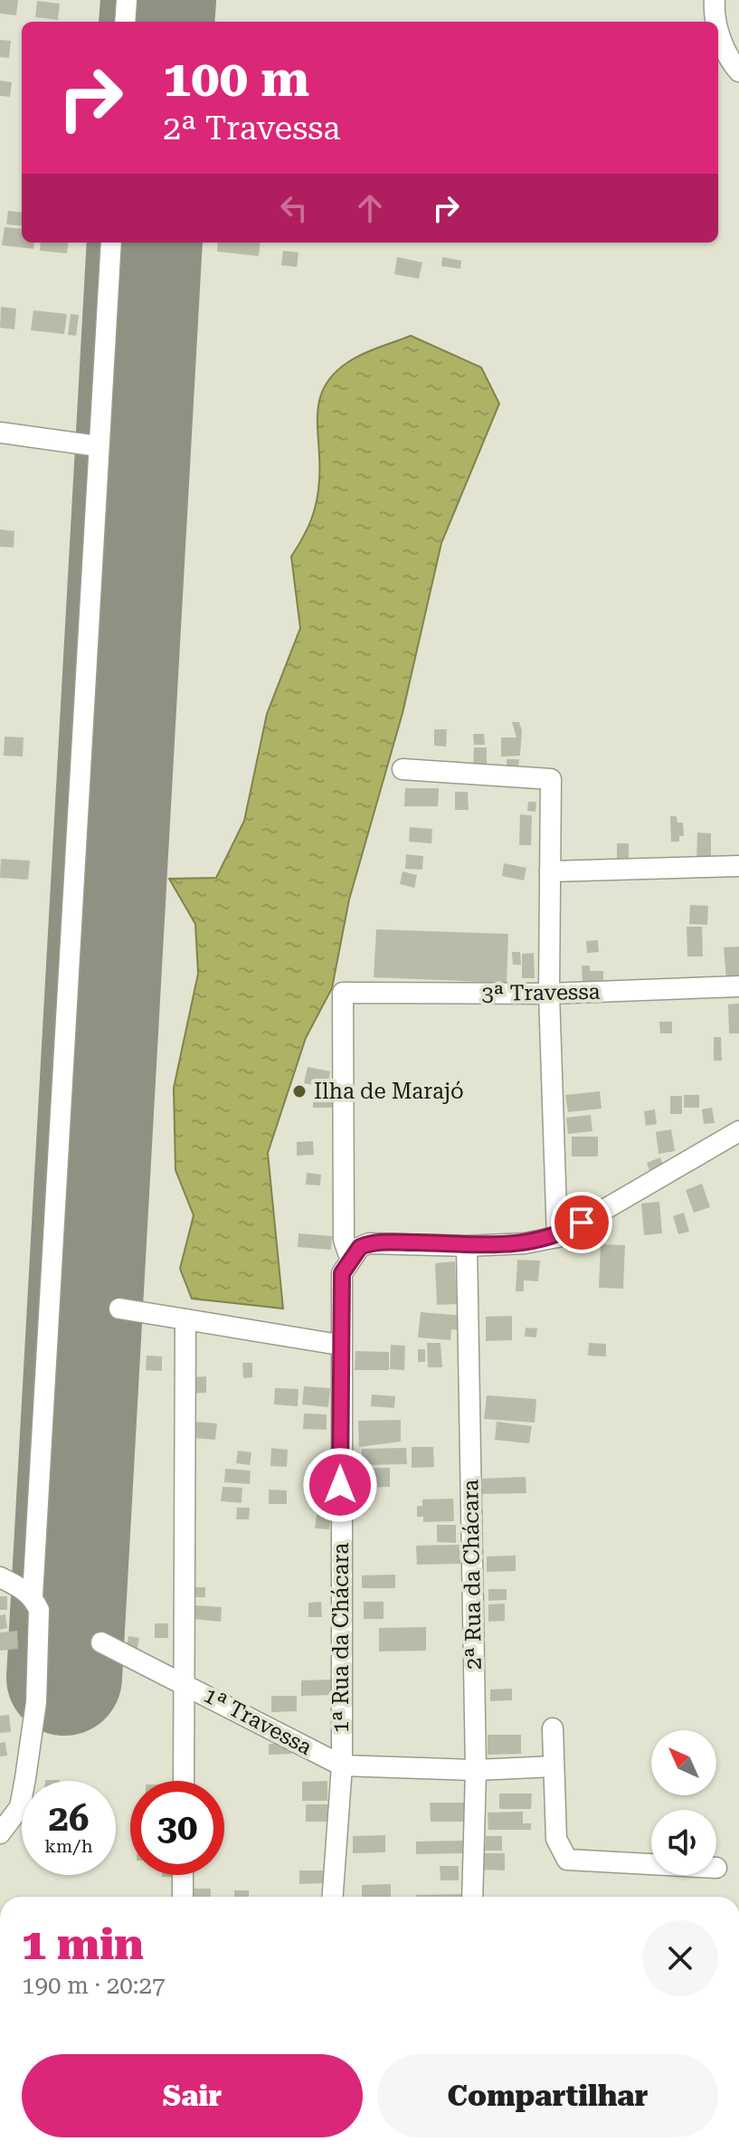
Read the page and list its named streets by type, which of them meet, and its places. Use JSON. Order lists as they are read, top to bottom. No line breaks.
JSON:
{"streets":{"street":["3ª Travessa","2ª Rua da Chácara","1ª Rua da Chácara","1ª Travessa"]},"crossings":[["3ª Travessa","1ª Rua da Chácara"],["2ª Rua da Chácara","1ª Travessa"],["1ª Rua da Chácara","1ª Travessa"]],"places":["Ilha de Marajó"],"north":"top left","page":{"turn":["100 m","2ª Travessa"],"speed":"26 km/h","limit":"30","heading":["1 min","190 m · 20:27"],"buttons":["Sair","Compartilhar"]}}
